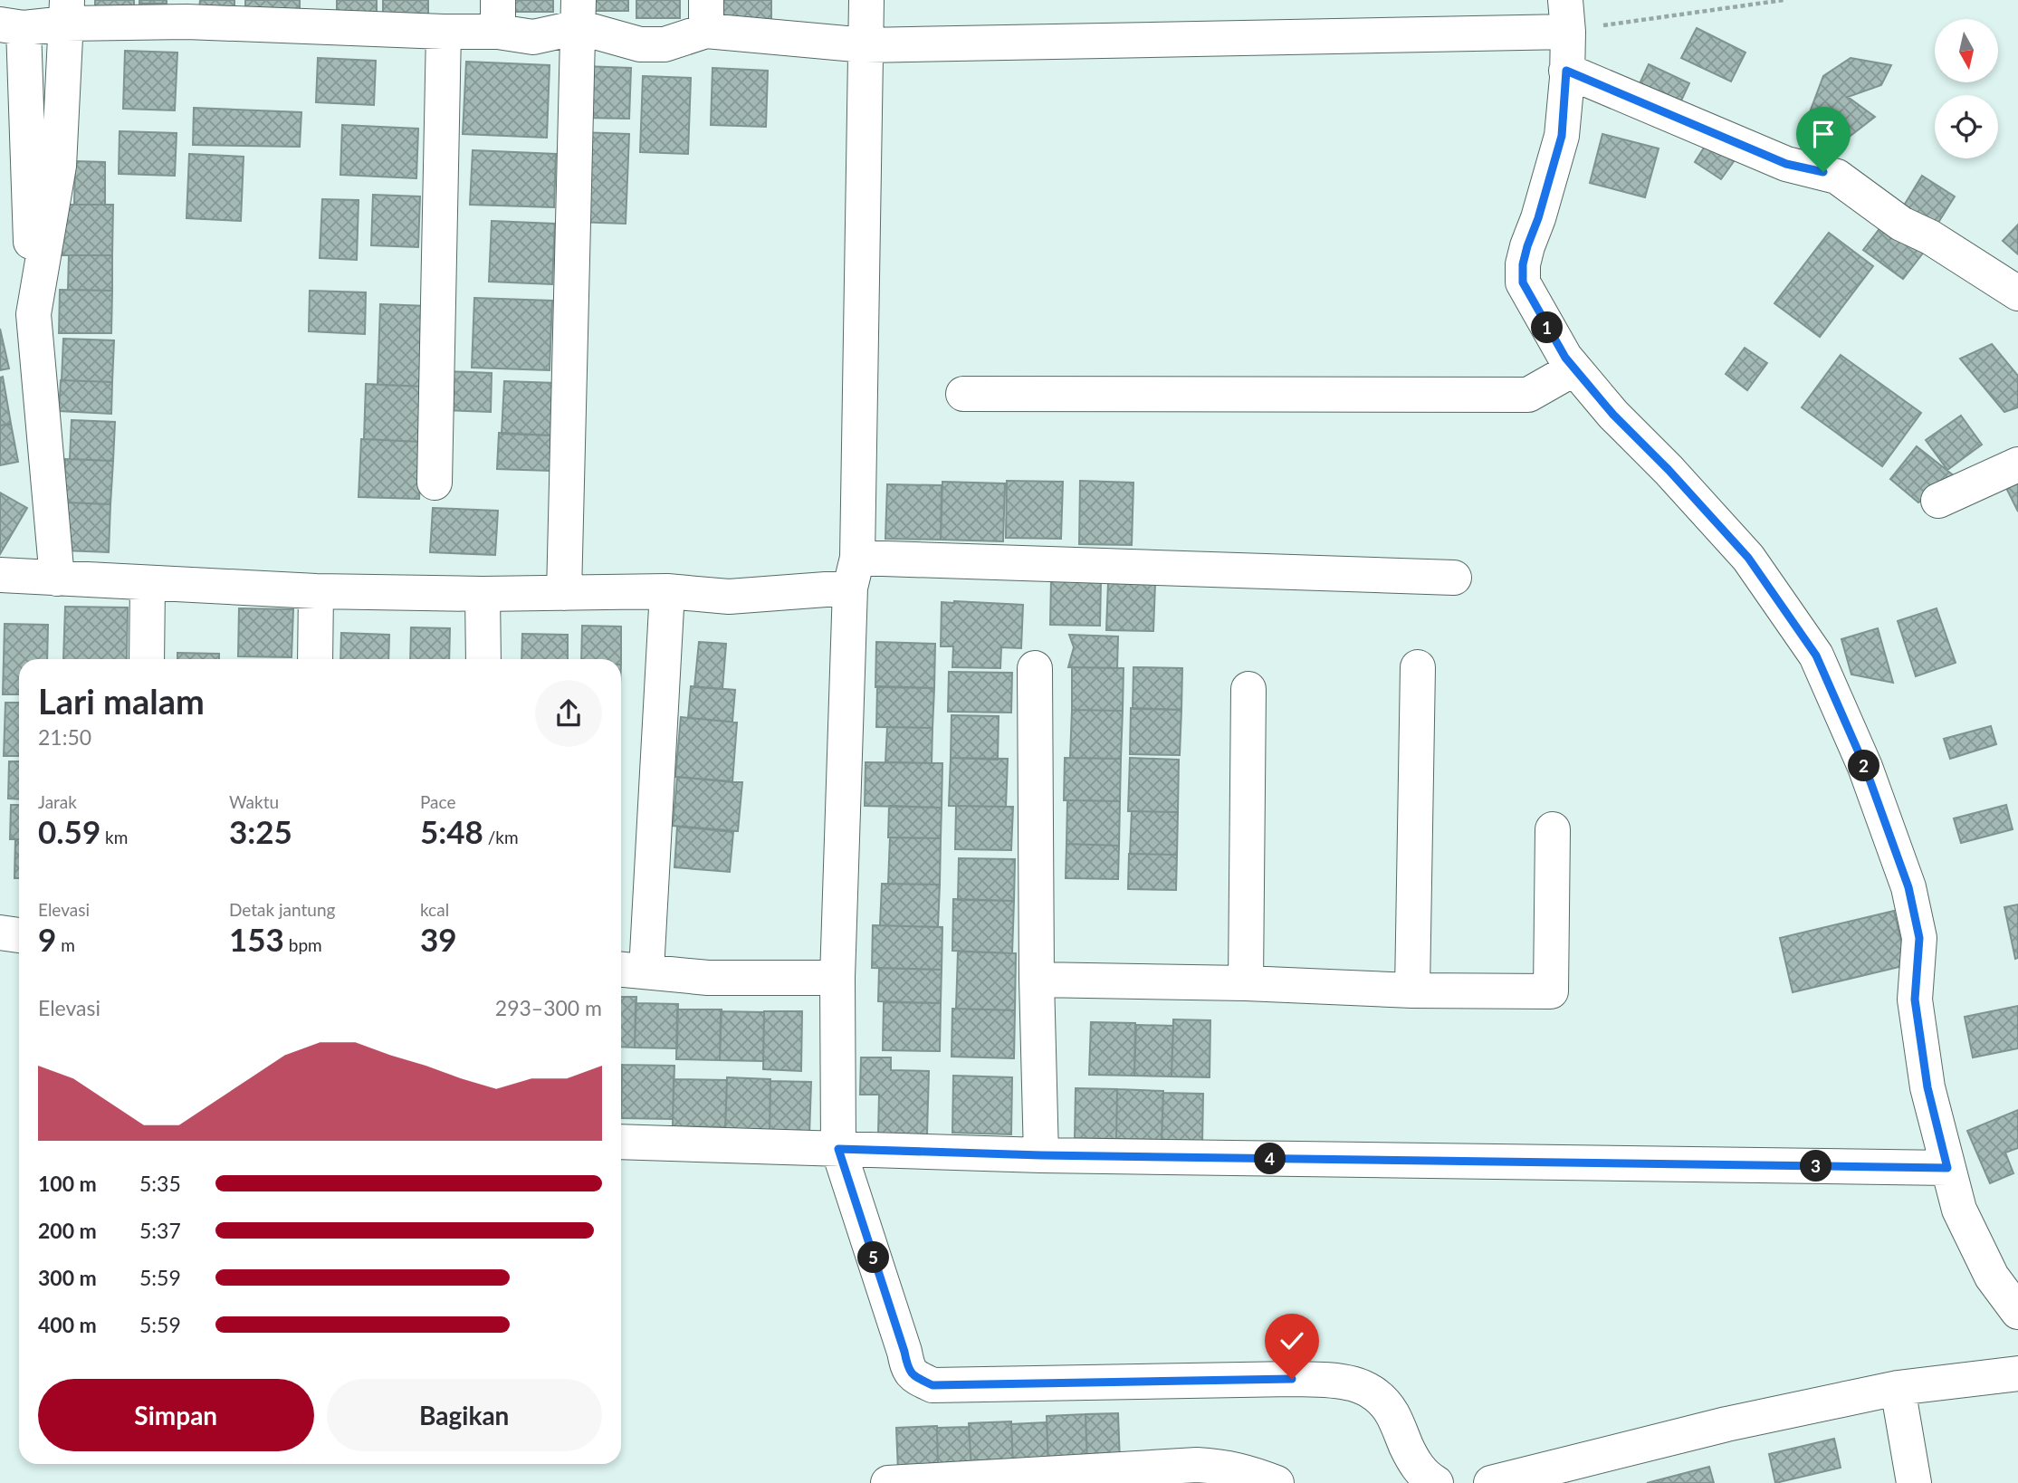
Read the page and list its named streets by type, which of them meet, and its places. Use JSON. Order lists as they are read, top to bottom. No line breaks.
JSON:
{"north":"bottom","page":{"pins":["1","2","4","3","5"],"heading":["Lari malam","21:50"],"stats":[["Jarak","0.59 km"],["Waktu","3:25"],["Pace","5:48 /km"],["Elevasi","9 m"],["Detak jantung","153 bpm"],["kcal","39"]],"chart":["Elevasi","293–300 m"],"list":[{"name":"100 m","note":"5:35"},{"name":"200 m","note":"5:37"},{"name":"300 m","note":"5:59"},{"name":"400 m","note":"5:59"}],"buttons":["Simpan","Bagikan"]}}
